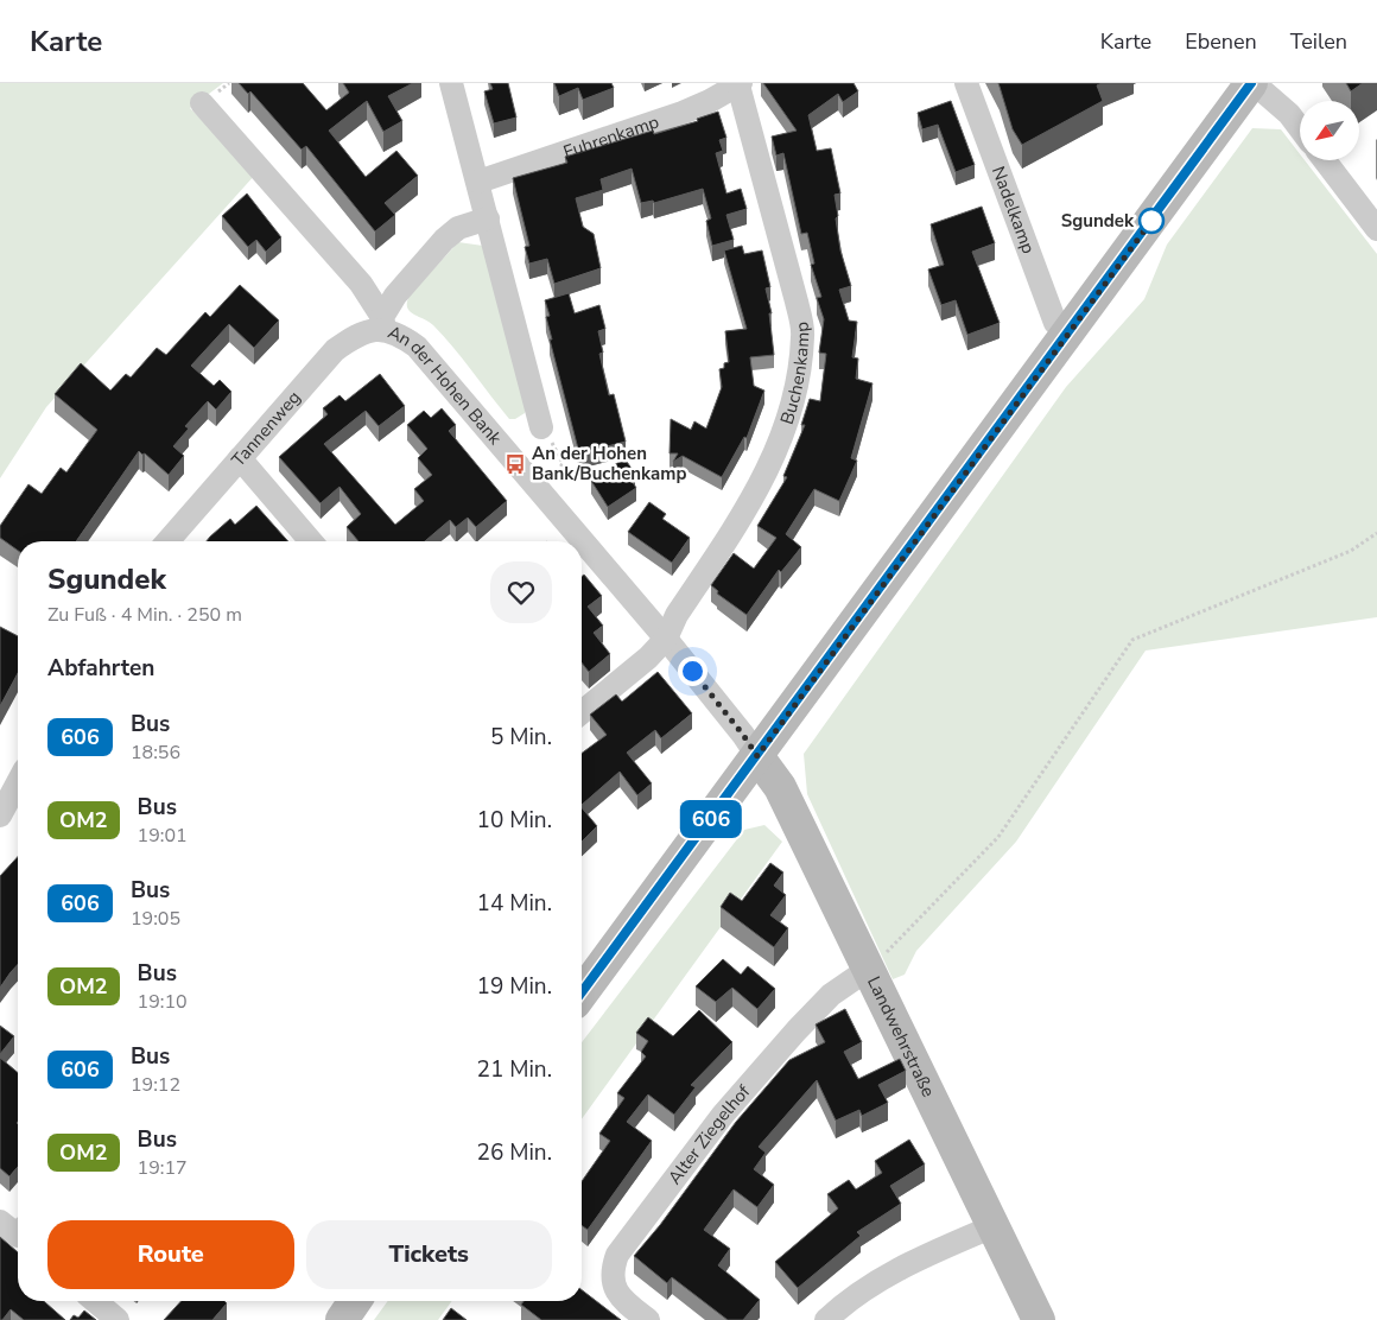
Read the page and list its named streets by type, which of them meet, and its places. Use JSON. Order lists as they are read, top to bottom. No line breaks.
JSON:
{"streets":{"main road":["Landwehrstraße"],"street":["Fuhrenkamp","Nadelkamp","Buchenkamp","An der Hohen Bank","Tannenweg","Alter Ziegelhof"]},"crossings":[["Fuhrenkamp","Buchenkamp"],["Buchenkamp","An der Hohen Bank"],["An der Hohen Bank","Tannenweg"],["An der Hohen Bank","Landwehrstraße"],["Landwehrstraße","Alter Ziegelhof"]],"places":{"other":["Sgundek"],"bus stop":["An der Hohen Bank/Buchenkamp"]},"lines":["bus line 606"],"north":"bottom left","page":{"header":"Karte","nav":["Karte","Ebenen","Teilen"],"on_map":"606","heading":[["Sgundek","Zu Fuß · 4 Min. · 250 m"],"Abfahrten"],"list":[{"mark":"606","name":"Bus","note":"18:56","value":"5 Min."},{"mark":"OM2","name":"Bus","note":"19:01","value":"10 Min."},{"mark":"606","name":"Bus","note":"19:05","value":"14 Min."},{"mark":"OM2","name":"Bus","note":"19:10","value":"19 Min."},{"mark":"606","name":"Bus","note":"19:12","value":"21 Min."},{"mark":"OM2","name":"Bus","note":"19:17","value":"26 Min."}],"buttons":["Route","Tickets"]}}
